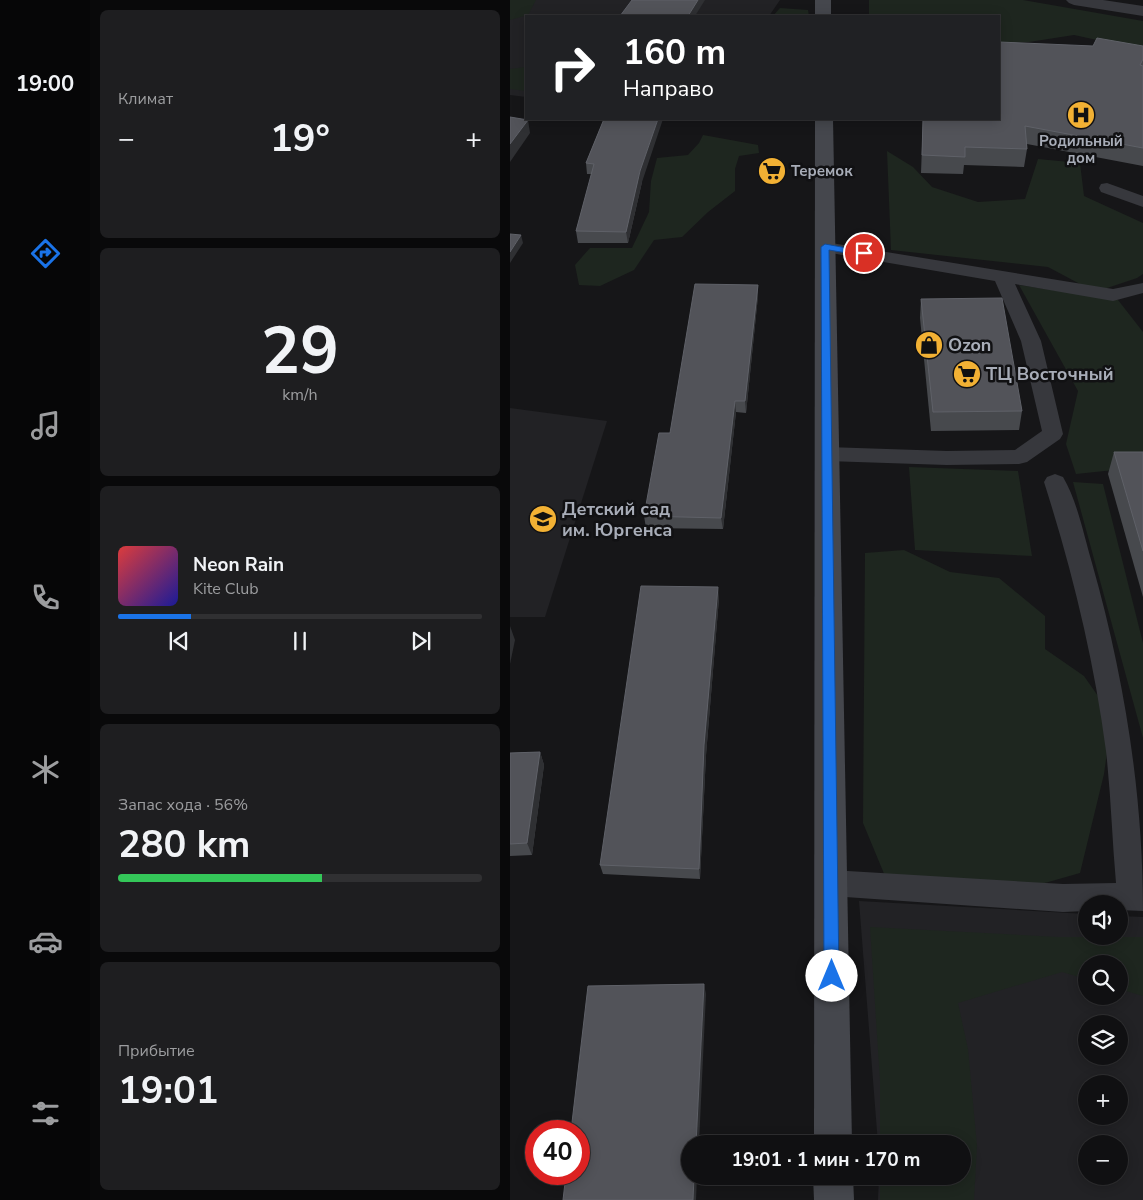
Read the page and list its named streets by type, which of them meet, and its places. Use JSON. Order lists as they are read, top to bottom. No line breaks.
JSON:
{"places":{"hospital":["Родильный дом"],"supermarket":["Теремок","ТЦ Восточный"],"shop":["Ozon"],"school or university":["Детский сад им. Юргенса"]},"page":{"tabs":"19:00","tile":["Климат",["29","km/h"],["Запас хода · 56%","280 km"],["Прибытие","19:01"]],"turn":["160 m","Направо"],"heat":["−","19°","+"],"song":["Neon Rain","Kite Club"],"map_buttons":["+","−"],"limit":"40","trip":"19:01 · 1 мин · 170 m"}}
